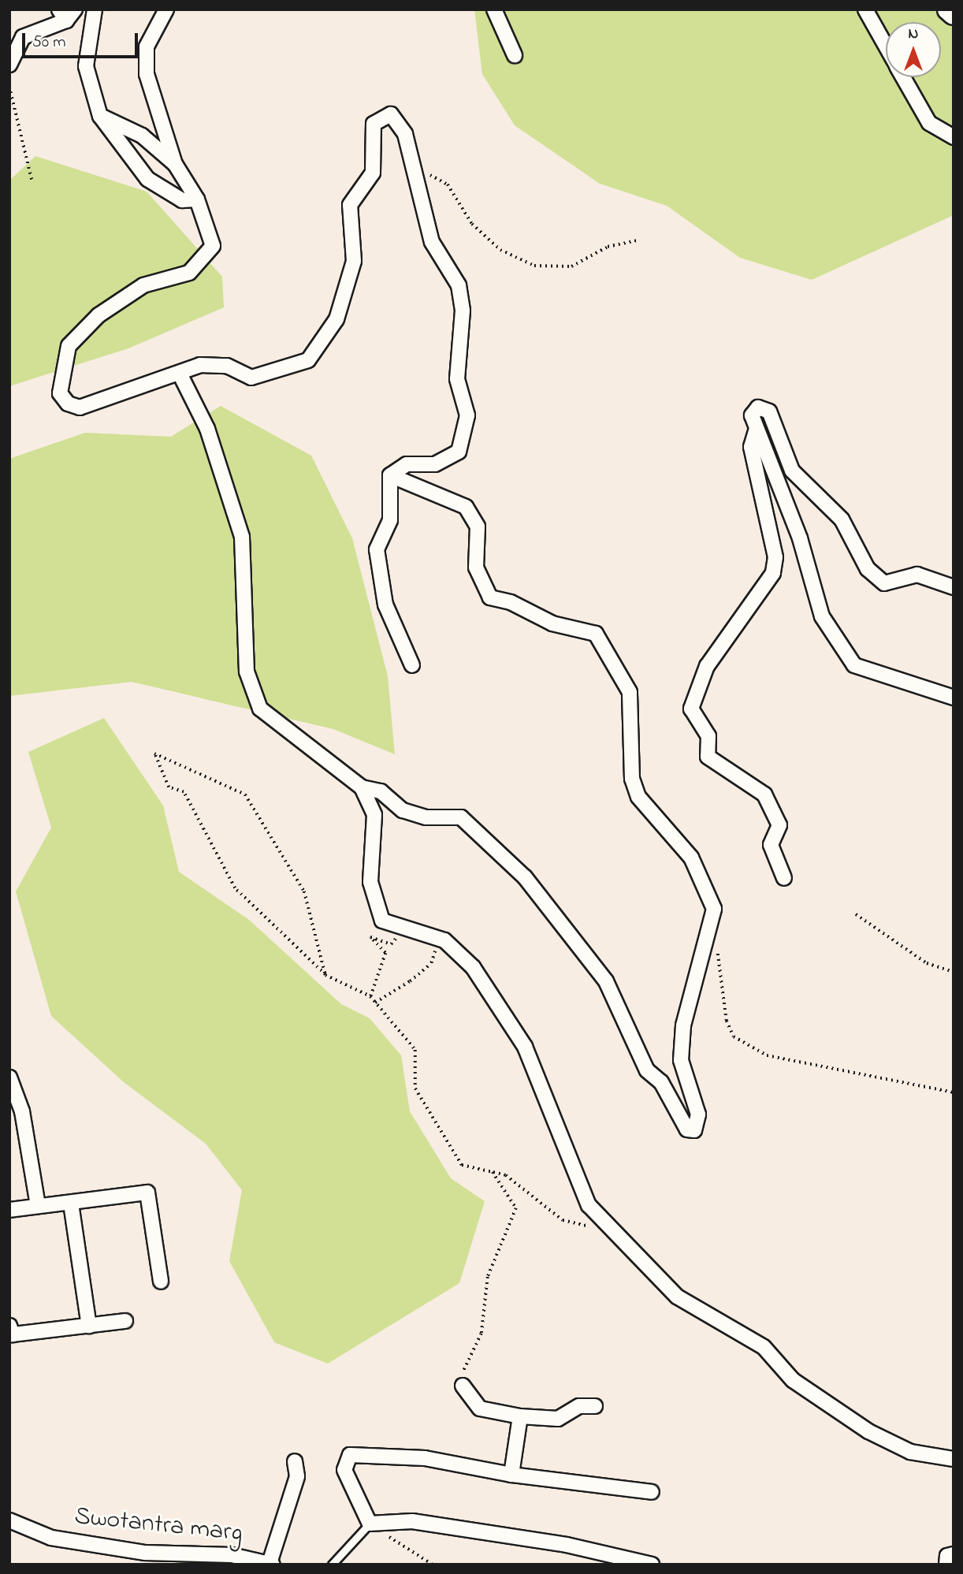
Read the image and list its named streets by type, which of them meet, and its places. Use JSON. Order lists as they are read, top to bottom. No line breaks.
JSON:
{"streets":{"street":["Swotantra marg"]},"scale_bar":"50 m","north":"top"}
